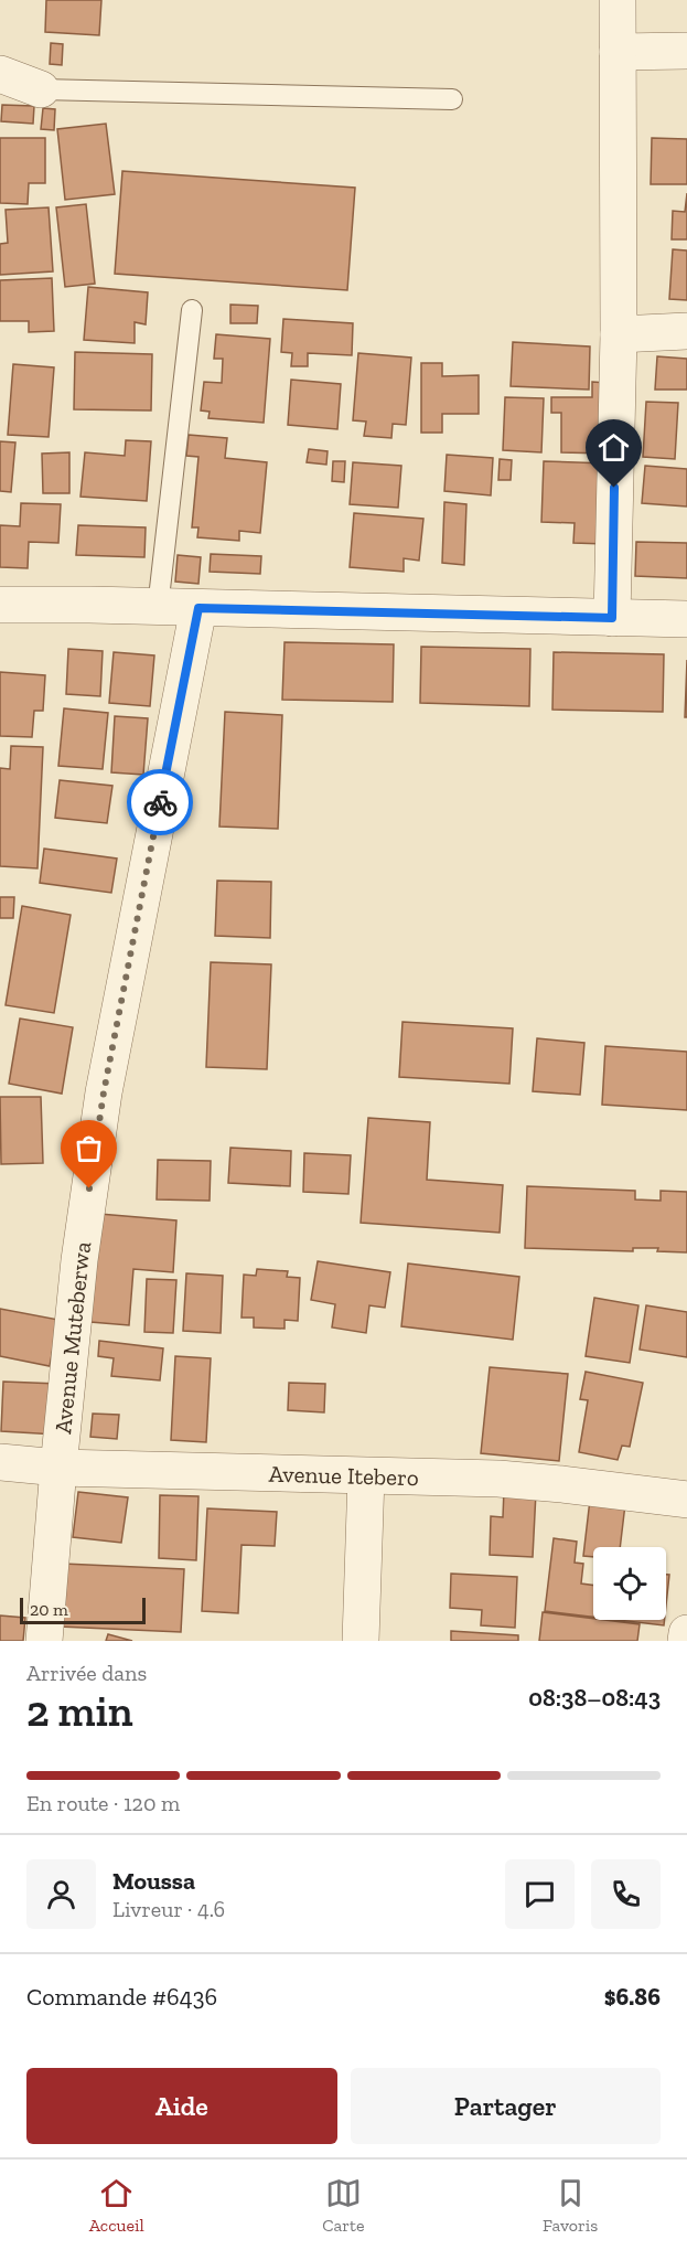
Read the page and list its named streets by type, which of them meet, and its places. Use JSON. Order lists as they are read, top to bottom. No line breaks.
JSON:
{"streets":{"street":["Avenue Muteberwa","Avenue Itebero"]},"crossings":[["Avenue Muteberwa","Avenue Itebero"]],"scale_bar":"20 m","page":{"scale":"20 m","heading":["2 min","Arrivée dans","08:38–08:43"],"panel":["Moussa","Livreur · 4.6","Commande #6436","$6.86"],"bar":"En route · 120 m","buttons":["Aide","Partager"],"tabs":["Accueil","Carte","Favoris"]}}
